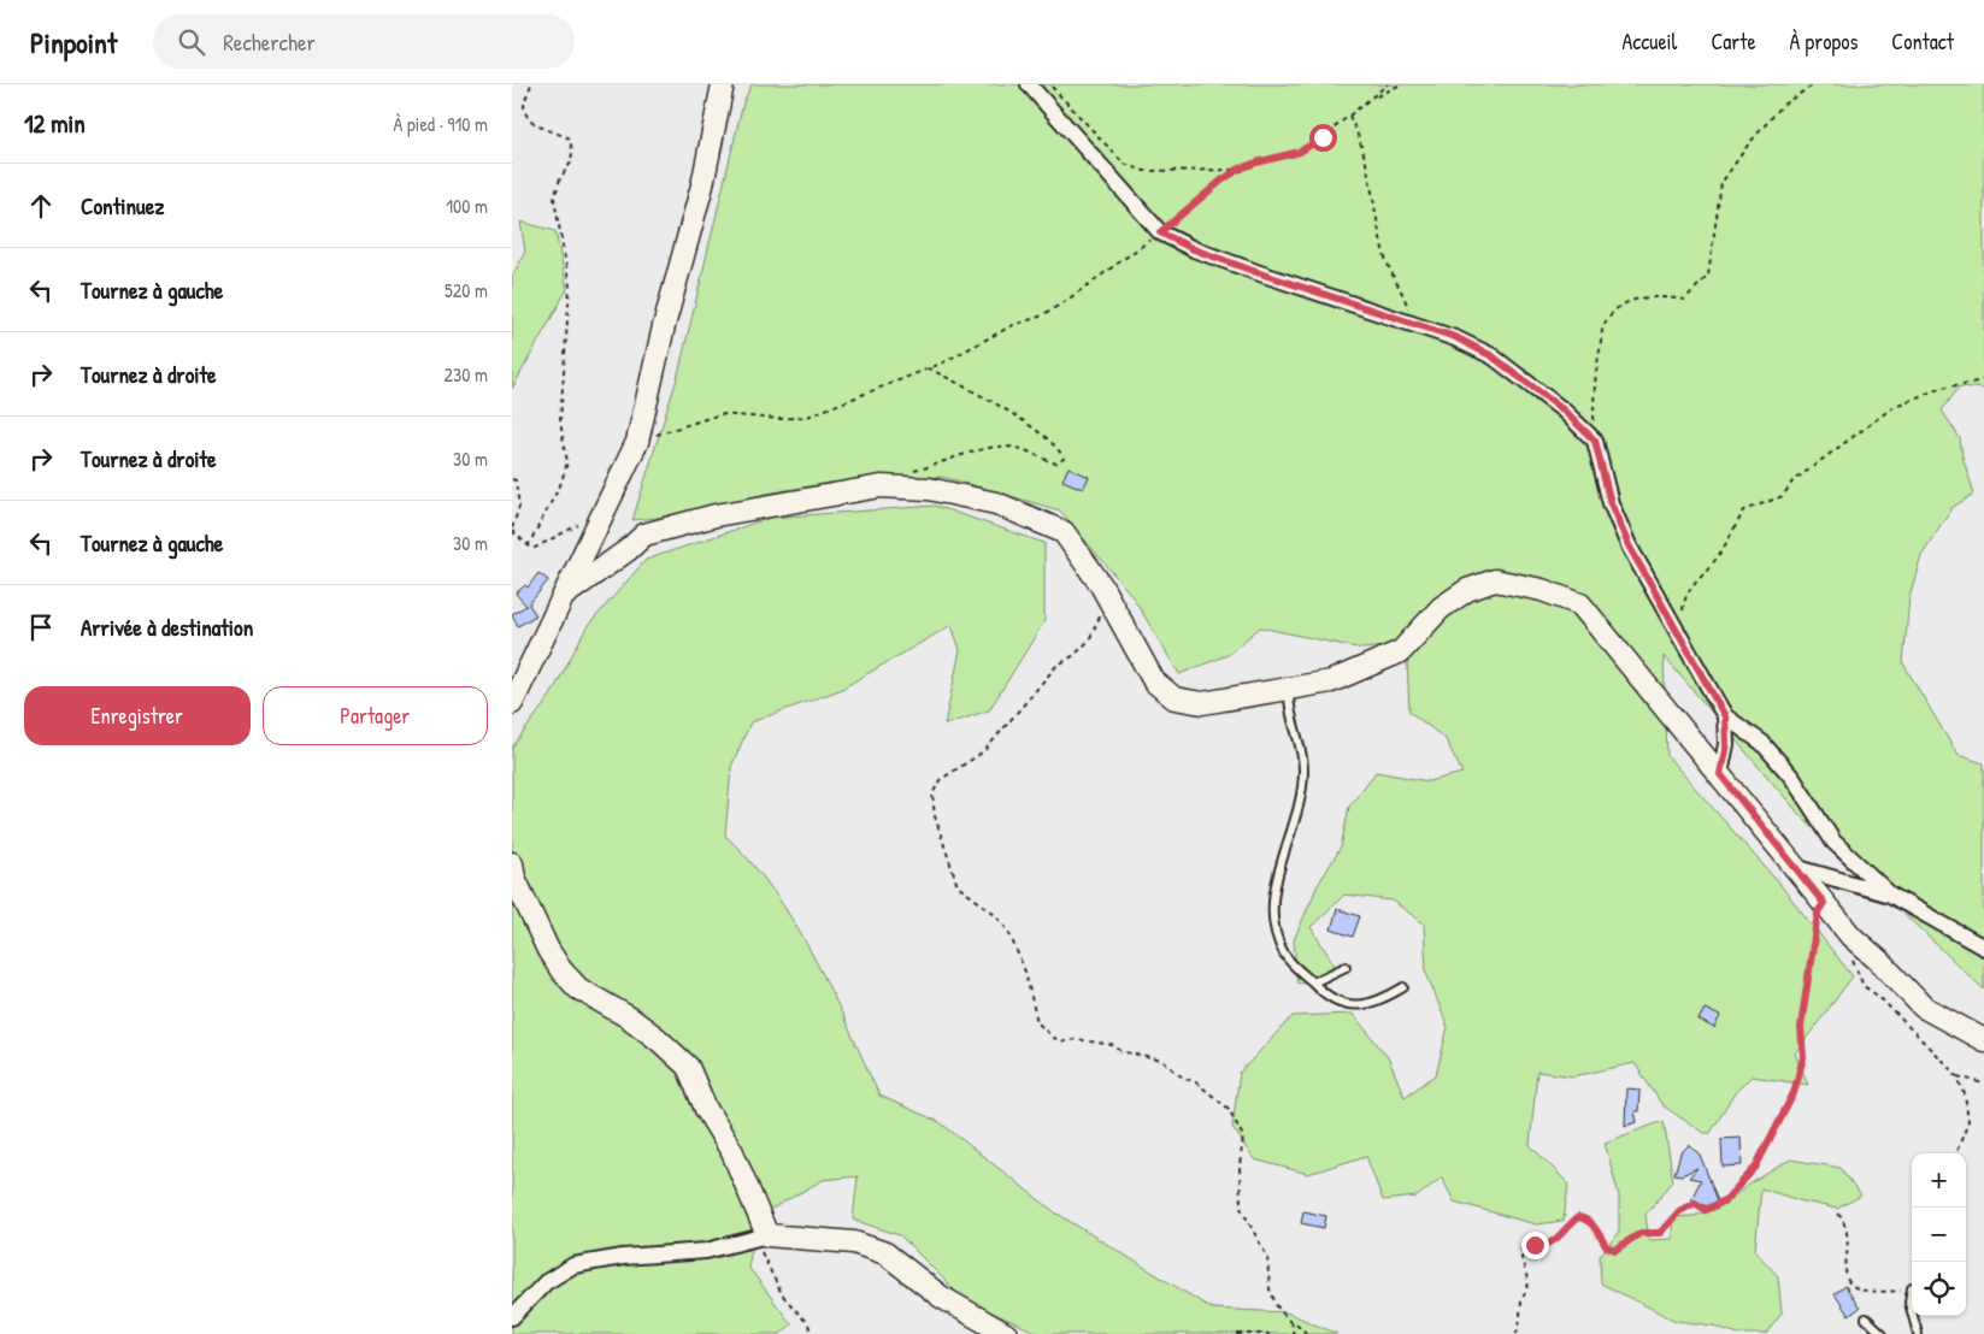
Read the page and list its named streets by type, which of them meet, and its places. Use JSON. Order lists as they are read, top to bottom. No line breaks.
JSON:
{"page":{"header":"Pinpoint","search":"Rechercher","nav":["Accueil","Carte","À propos","Contact"],"heading":["12 min","À pied · 910 m"],"list":[["Continuez","100 m"],["Tournez à gauche","520 m"],["Tournez à droite","230 m"],["Tournez à droite","30 m"],["Tournez à gauche","30 m"],"Arrivée à destination"],"buttons":["Enregistrer","Partager"],"map_buttons":["+","−"]}}
